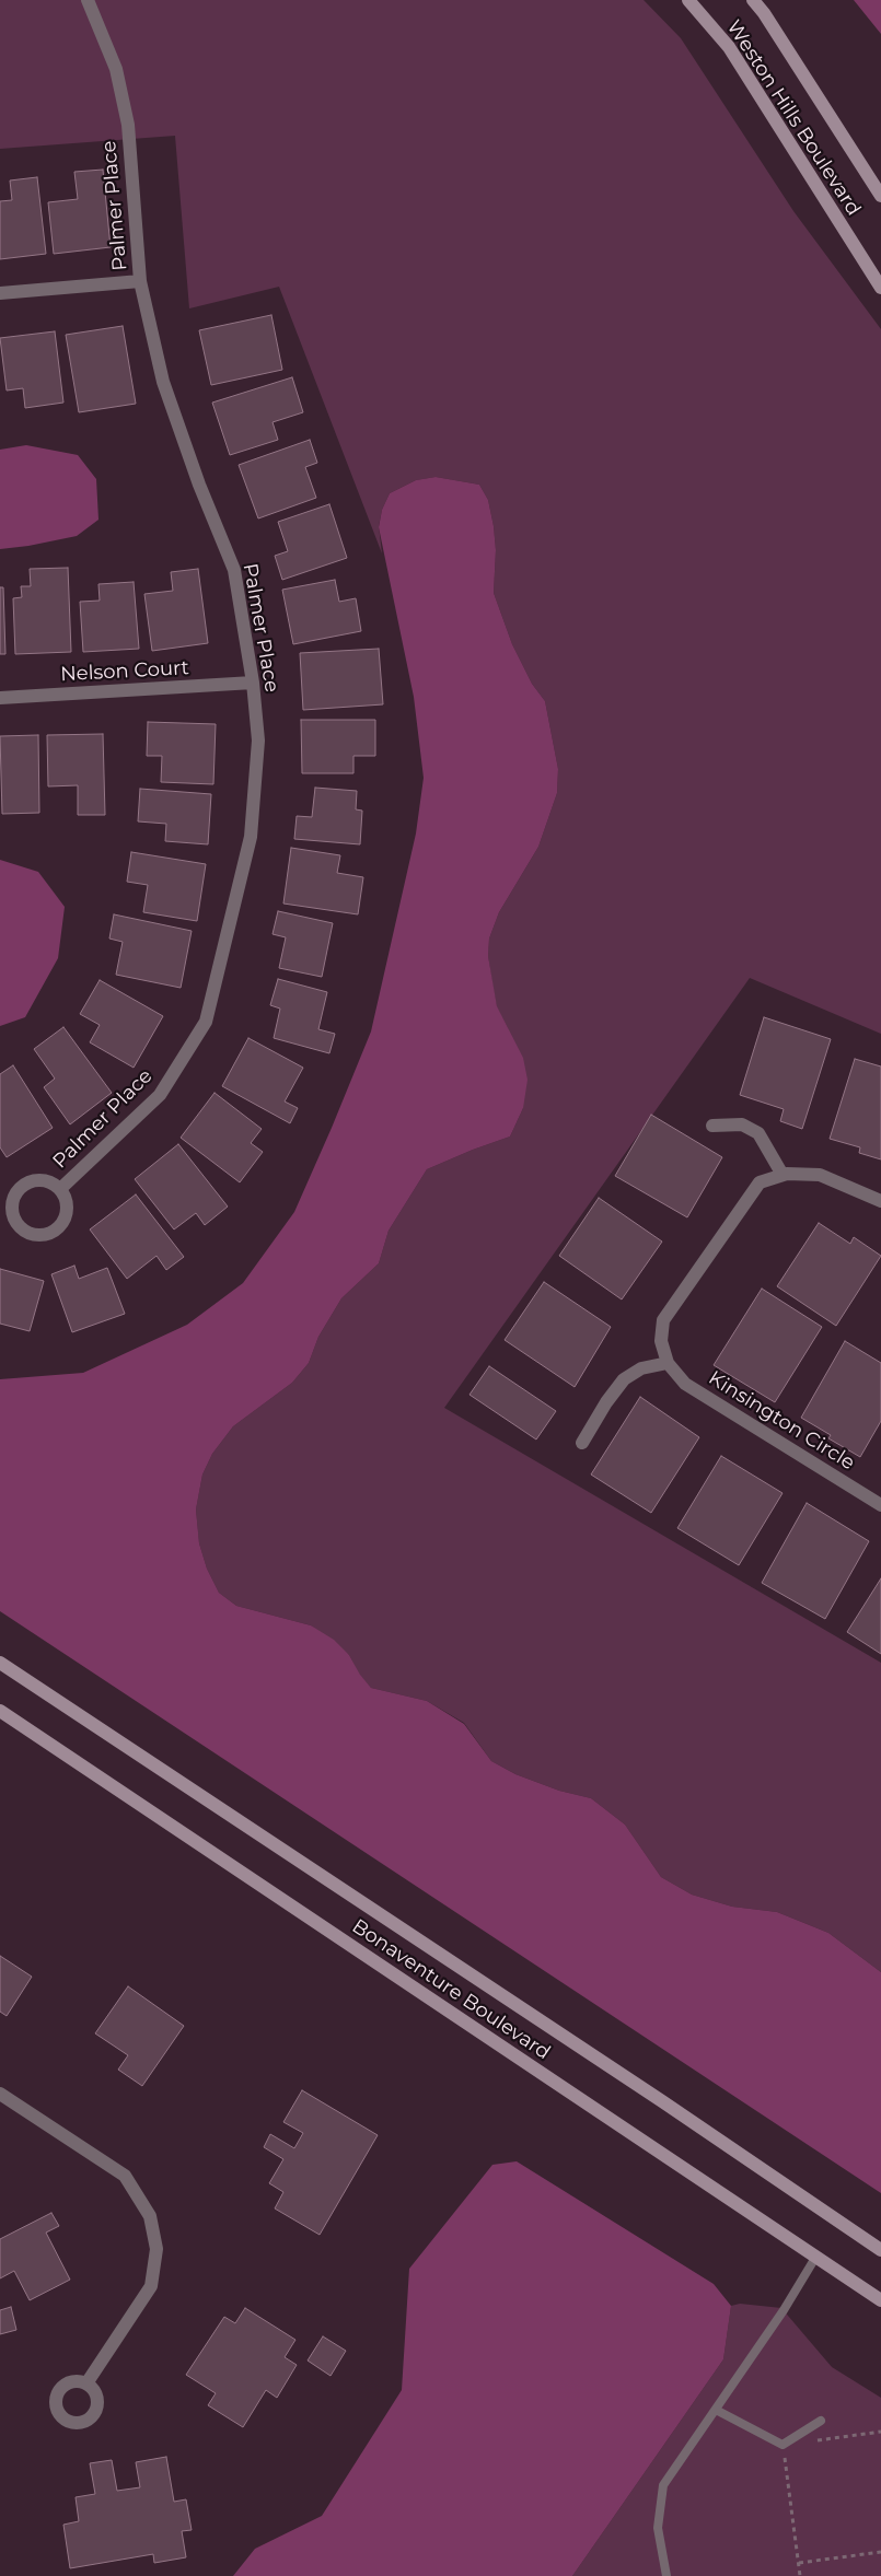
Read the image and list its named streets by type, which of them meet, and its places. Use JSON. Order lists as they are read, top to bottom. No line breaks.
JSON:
{"streets":{"main road":["Weston Hills Boulevard","Bonaventure Boulevard"],"street":["Palmer Place","Nelson Court","Kinsington Circle"]},"crossings":[["Palmer Place","Nelson Court"]]}
